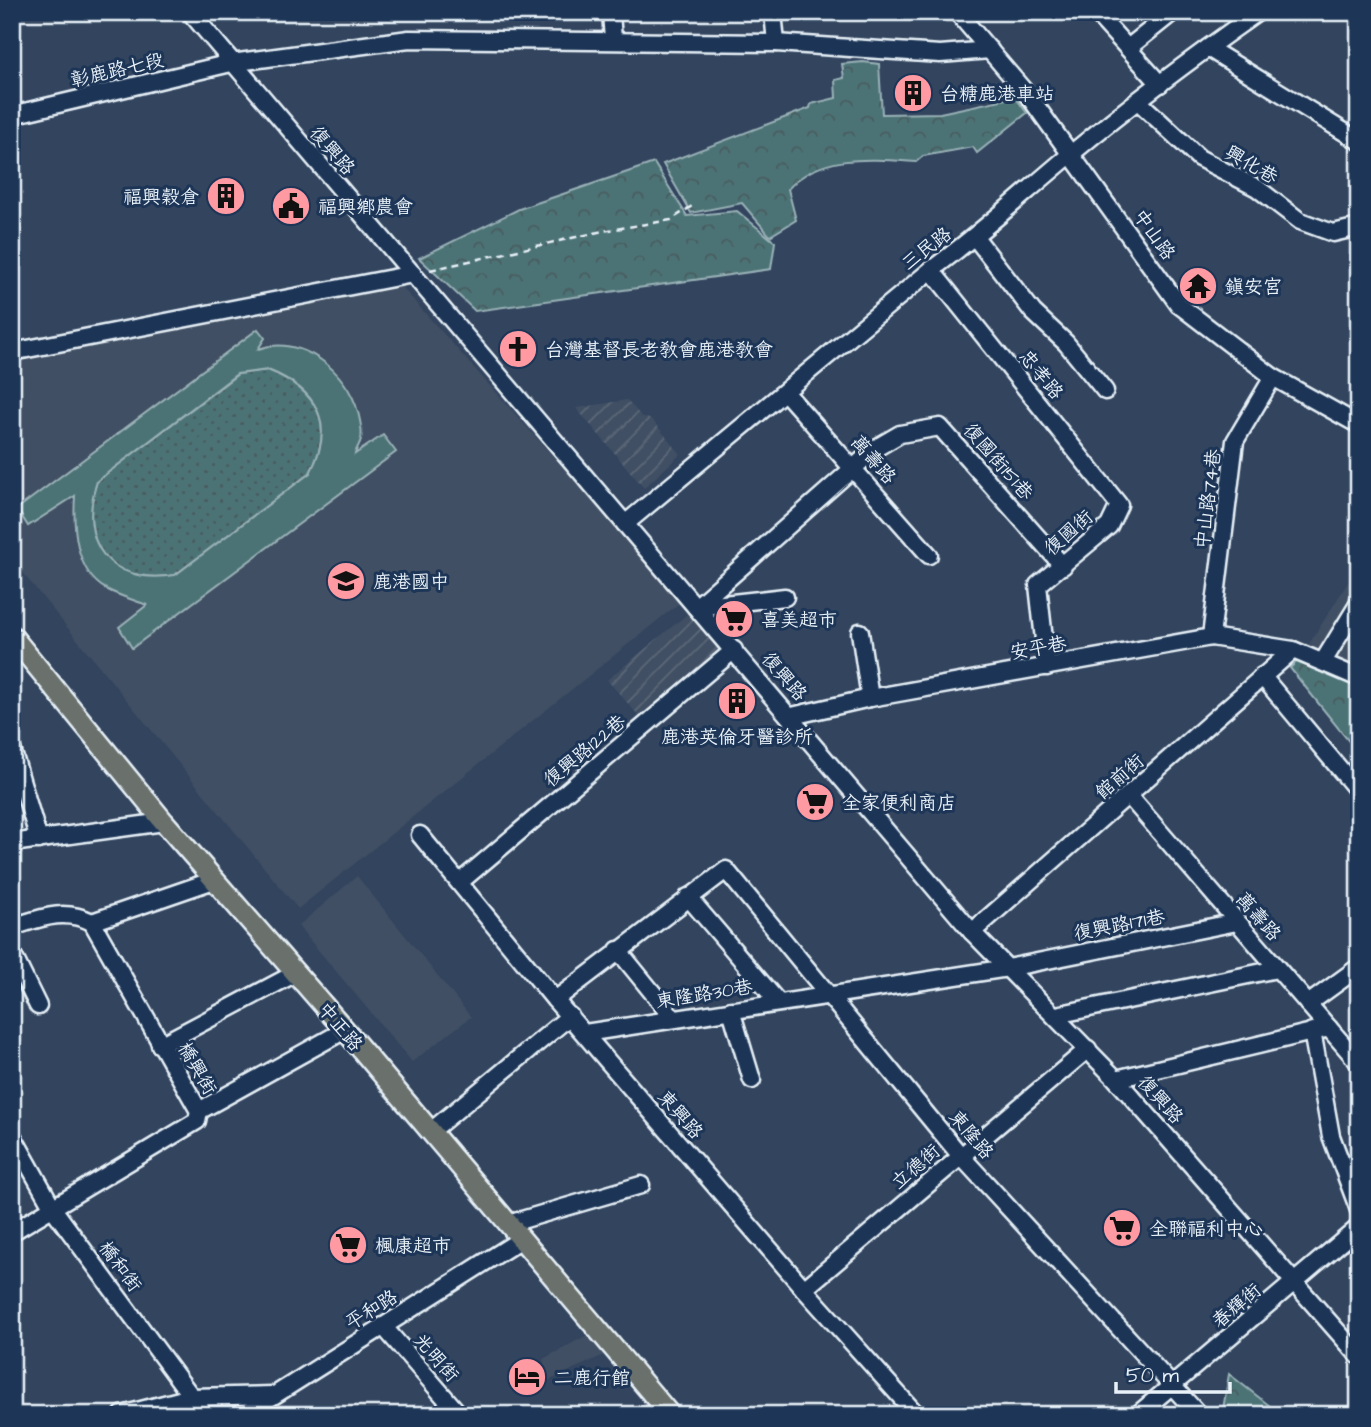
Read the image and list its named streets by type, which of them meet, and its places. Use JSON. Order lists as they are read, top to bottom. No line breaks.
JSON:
{"streets":{"main road":["中正路"],"street":["彰鹿路七段","復興路","興化巷","中山路","三民路","忠孝路","萬壽路","復國街151巷","中山路74巷","復國街","安平巷","復興路122巷","館前街","復興路171巷","東隆路30巷","橋興街","東興路","東隆路","立德街","橋和街","春輝街","平和路","光明街"]},"crossings":[["彰鹿路七段","復興路"],["彰鹿路七段","中山路"],["復興路","三民路"],["復興路","安平巷"],["復興路","復興路122巷"],["復興路","館前街"],["復興路","復興路171巷"],["復興路","立德街"],["復興路","春輝街"],["興化巷","三民路"],["中山路","三民路"],["中山路","中山路74巷"],["三民路","忠孝路"],["三民路","萬壽路"],["忠孝路","復國街"],["萬壽路","復國街151巷"],["萬壽路","館前街"],["萬壽路","復興路171巷"],["復國街151巷","復國街"],["中山路74巷","安平巷"],["復國街","安平巷"],["安平巷","館前街"],["復興路122巷","東興路"],["復興路171巷","東隆路30巷"],["復興路171巷","東隆路"],["東隆路30巷","東興路"],["東隆路30巷","東隆路"],["中正路","平和路"],["橋興街","橋和街"],["東興路","立德街"],["東隆路","立德街"],["東隆路","春輝街"],["平和路","光明街"]],"places":{"building":["台糖鹿港車站","福興穀倉","鹿港英倫牙醫診所"],"public building":["福興鄉農會"],"temple":["鎮安宮"],"church":["台灣基督長老教會鹿港教會"],"school or university":["鹿港國中"],"supermarket":["喜美超市","全家便利商店","全聯福利中心","楓康超市"],"hotel":["二鹿行館"]},"scale_bar":"50 m"}
